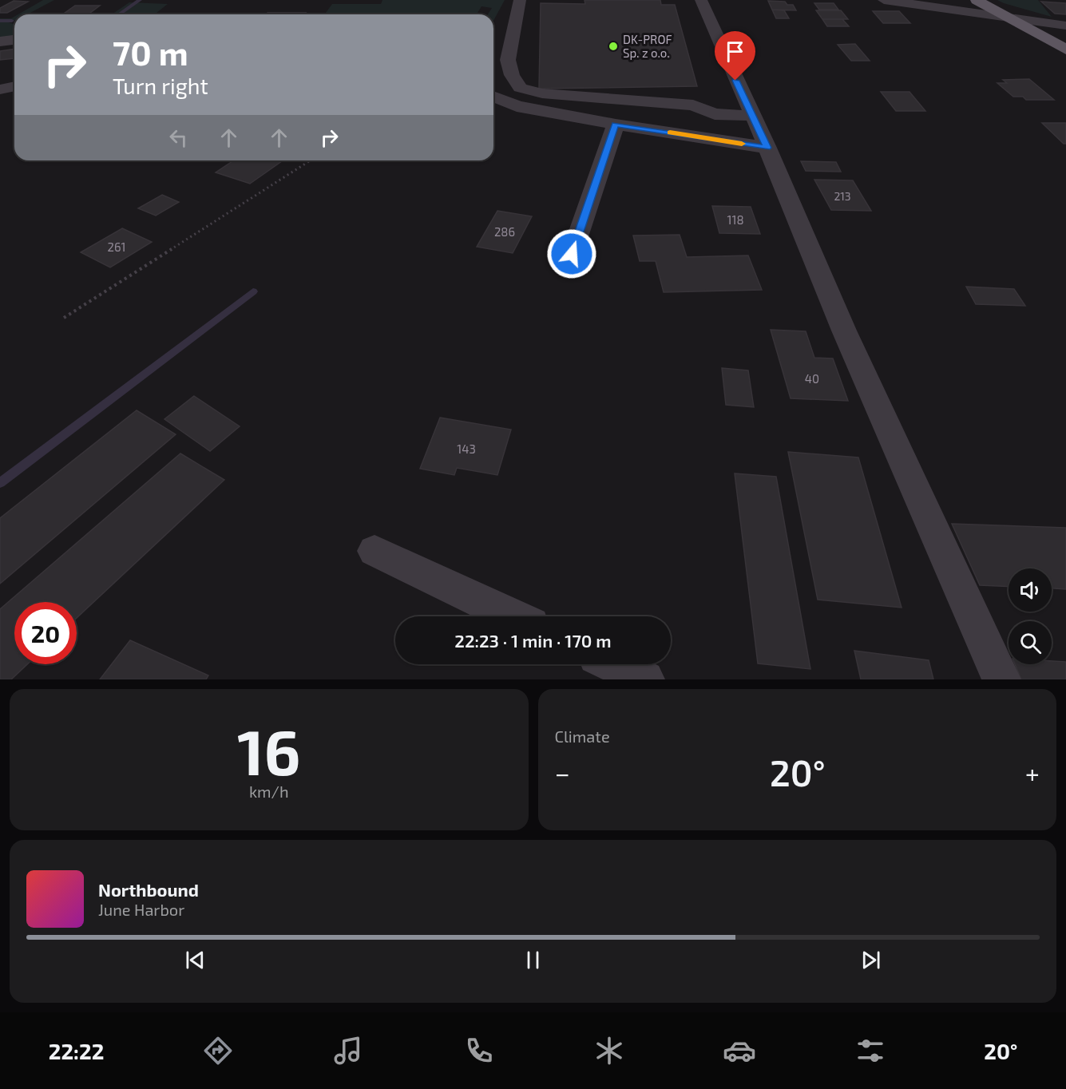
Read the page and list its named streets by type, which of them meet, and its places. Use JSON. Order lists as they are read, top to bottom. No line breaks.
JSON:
{"places":["DK-PROF Sp. z o.o."],"house_numbers":["213","118","286","261","40","143"],"page":{"turn":["70 m","Turn right"],"limit":"20","trip":"22:23 · 1 min · 170 m","tile":[["16","km/h"],"Climate"],"heat":["−","20°","+"],"song":["Northbound","June Harbor"],"tabs":["22:22","20°"]}}
